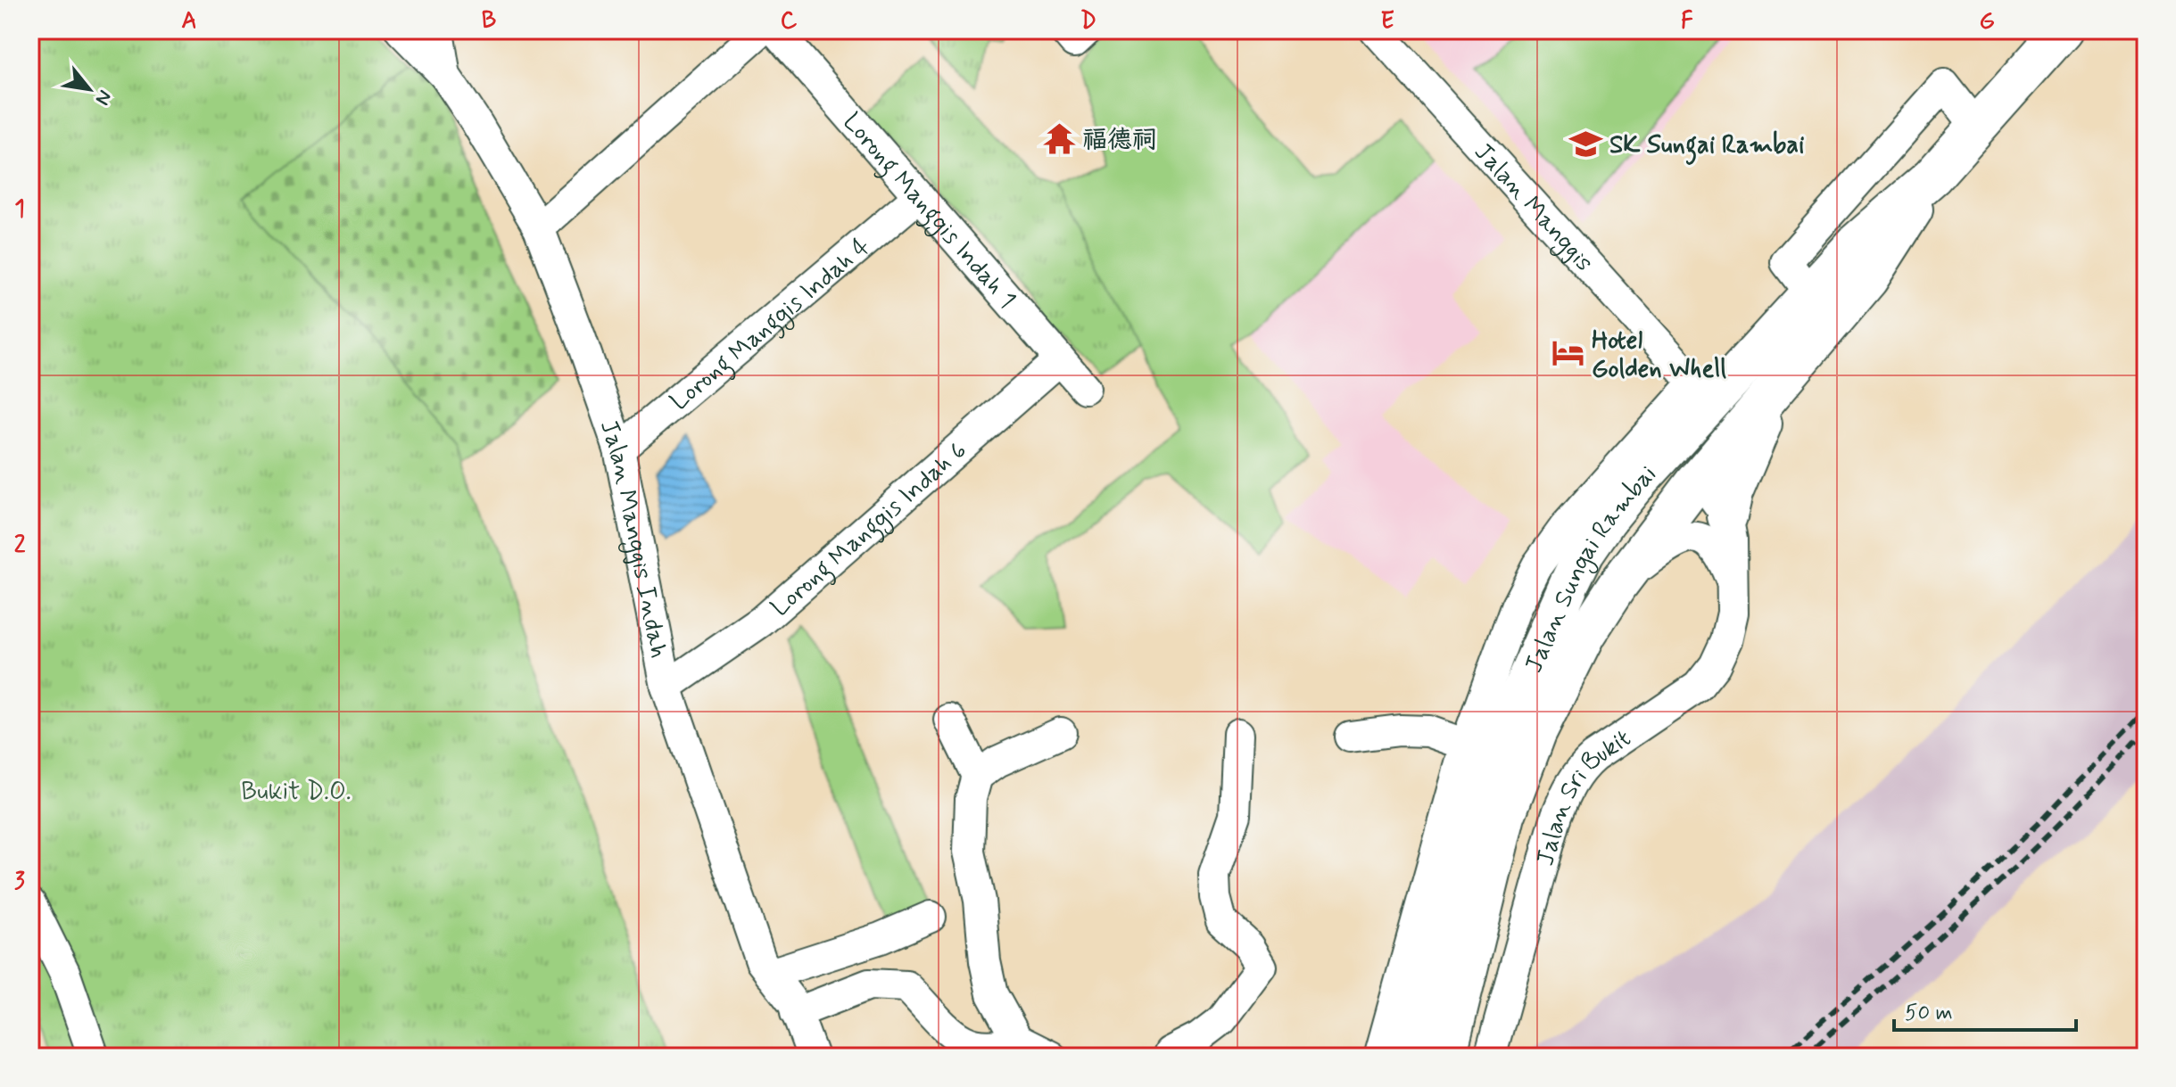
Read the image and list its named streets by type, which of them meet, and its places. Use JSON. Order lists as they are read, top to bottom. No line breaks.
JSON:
{"streets":{"main road":["Jalan Sungai Rambai"],"street":["Jalan Manggis","Lorong Manggis Indah 1","Lorong Manggis Indah 4","Lorong Manggis Indah 6","Jalan Manggis Indah","Jalan Sri Bukit"]},"crossings":[["Jalan Manggis","Jalan Sungai Rambai"],["Lorong Manggis Indah 1","Lorong Manggis Indah 4"],["Lorong Manggis Indah 1","Lorong Manggis Indah 6"],["Lorong Manggis Indah 4","Jalan Manggis Indah"],["Lorong Manggis Indah 6","Jalan Manggis Indah"],["Jalan Sungai Rambai","Jalan Sri Bukit"]],"parks":["Bukit D.O."],"places":{"temple":["福德祠"],"school or university":["SK Sungai Rambai"],"hotel":["Hotel Golden Whell"]},"scale_bar":"50 m","north":"bottom right","grid":{"columns":["A","B","C","D","E","F","G"],"rows":["1","2","3"]}}
